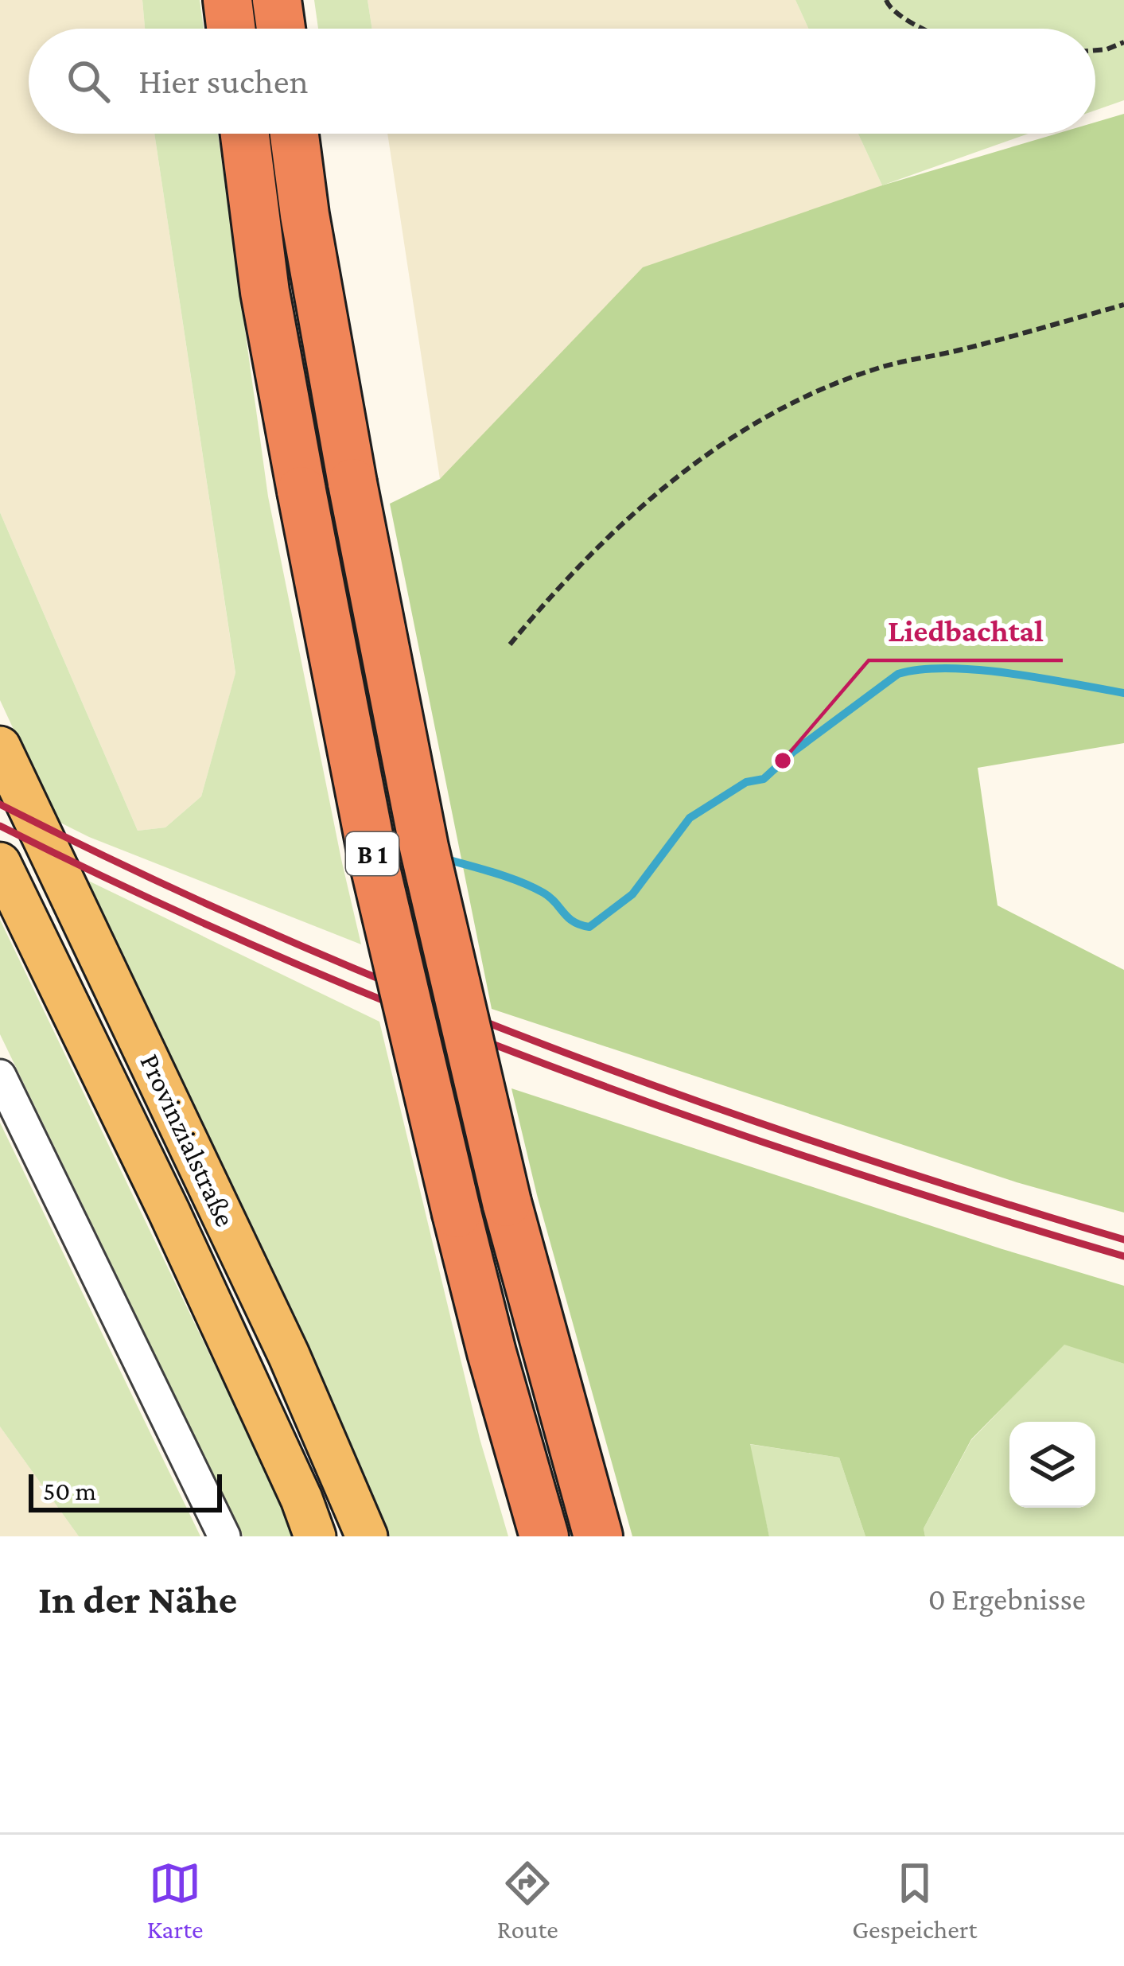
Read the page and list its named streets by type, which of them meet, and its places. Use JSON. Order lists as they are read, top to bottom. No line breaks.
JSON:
{"streets":{"highway":["B 1"],"main road":["Provinzialstraße"]},"places":["Liedbachtal"],"scale_bar":"50 m","page":{"search":"Hier suchen","scale":"50 m","heading":["In der Nähe","0 Ergebnisse"],"nav":["Karte","Route","Gespeichert"]}}
